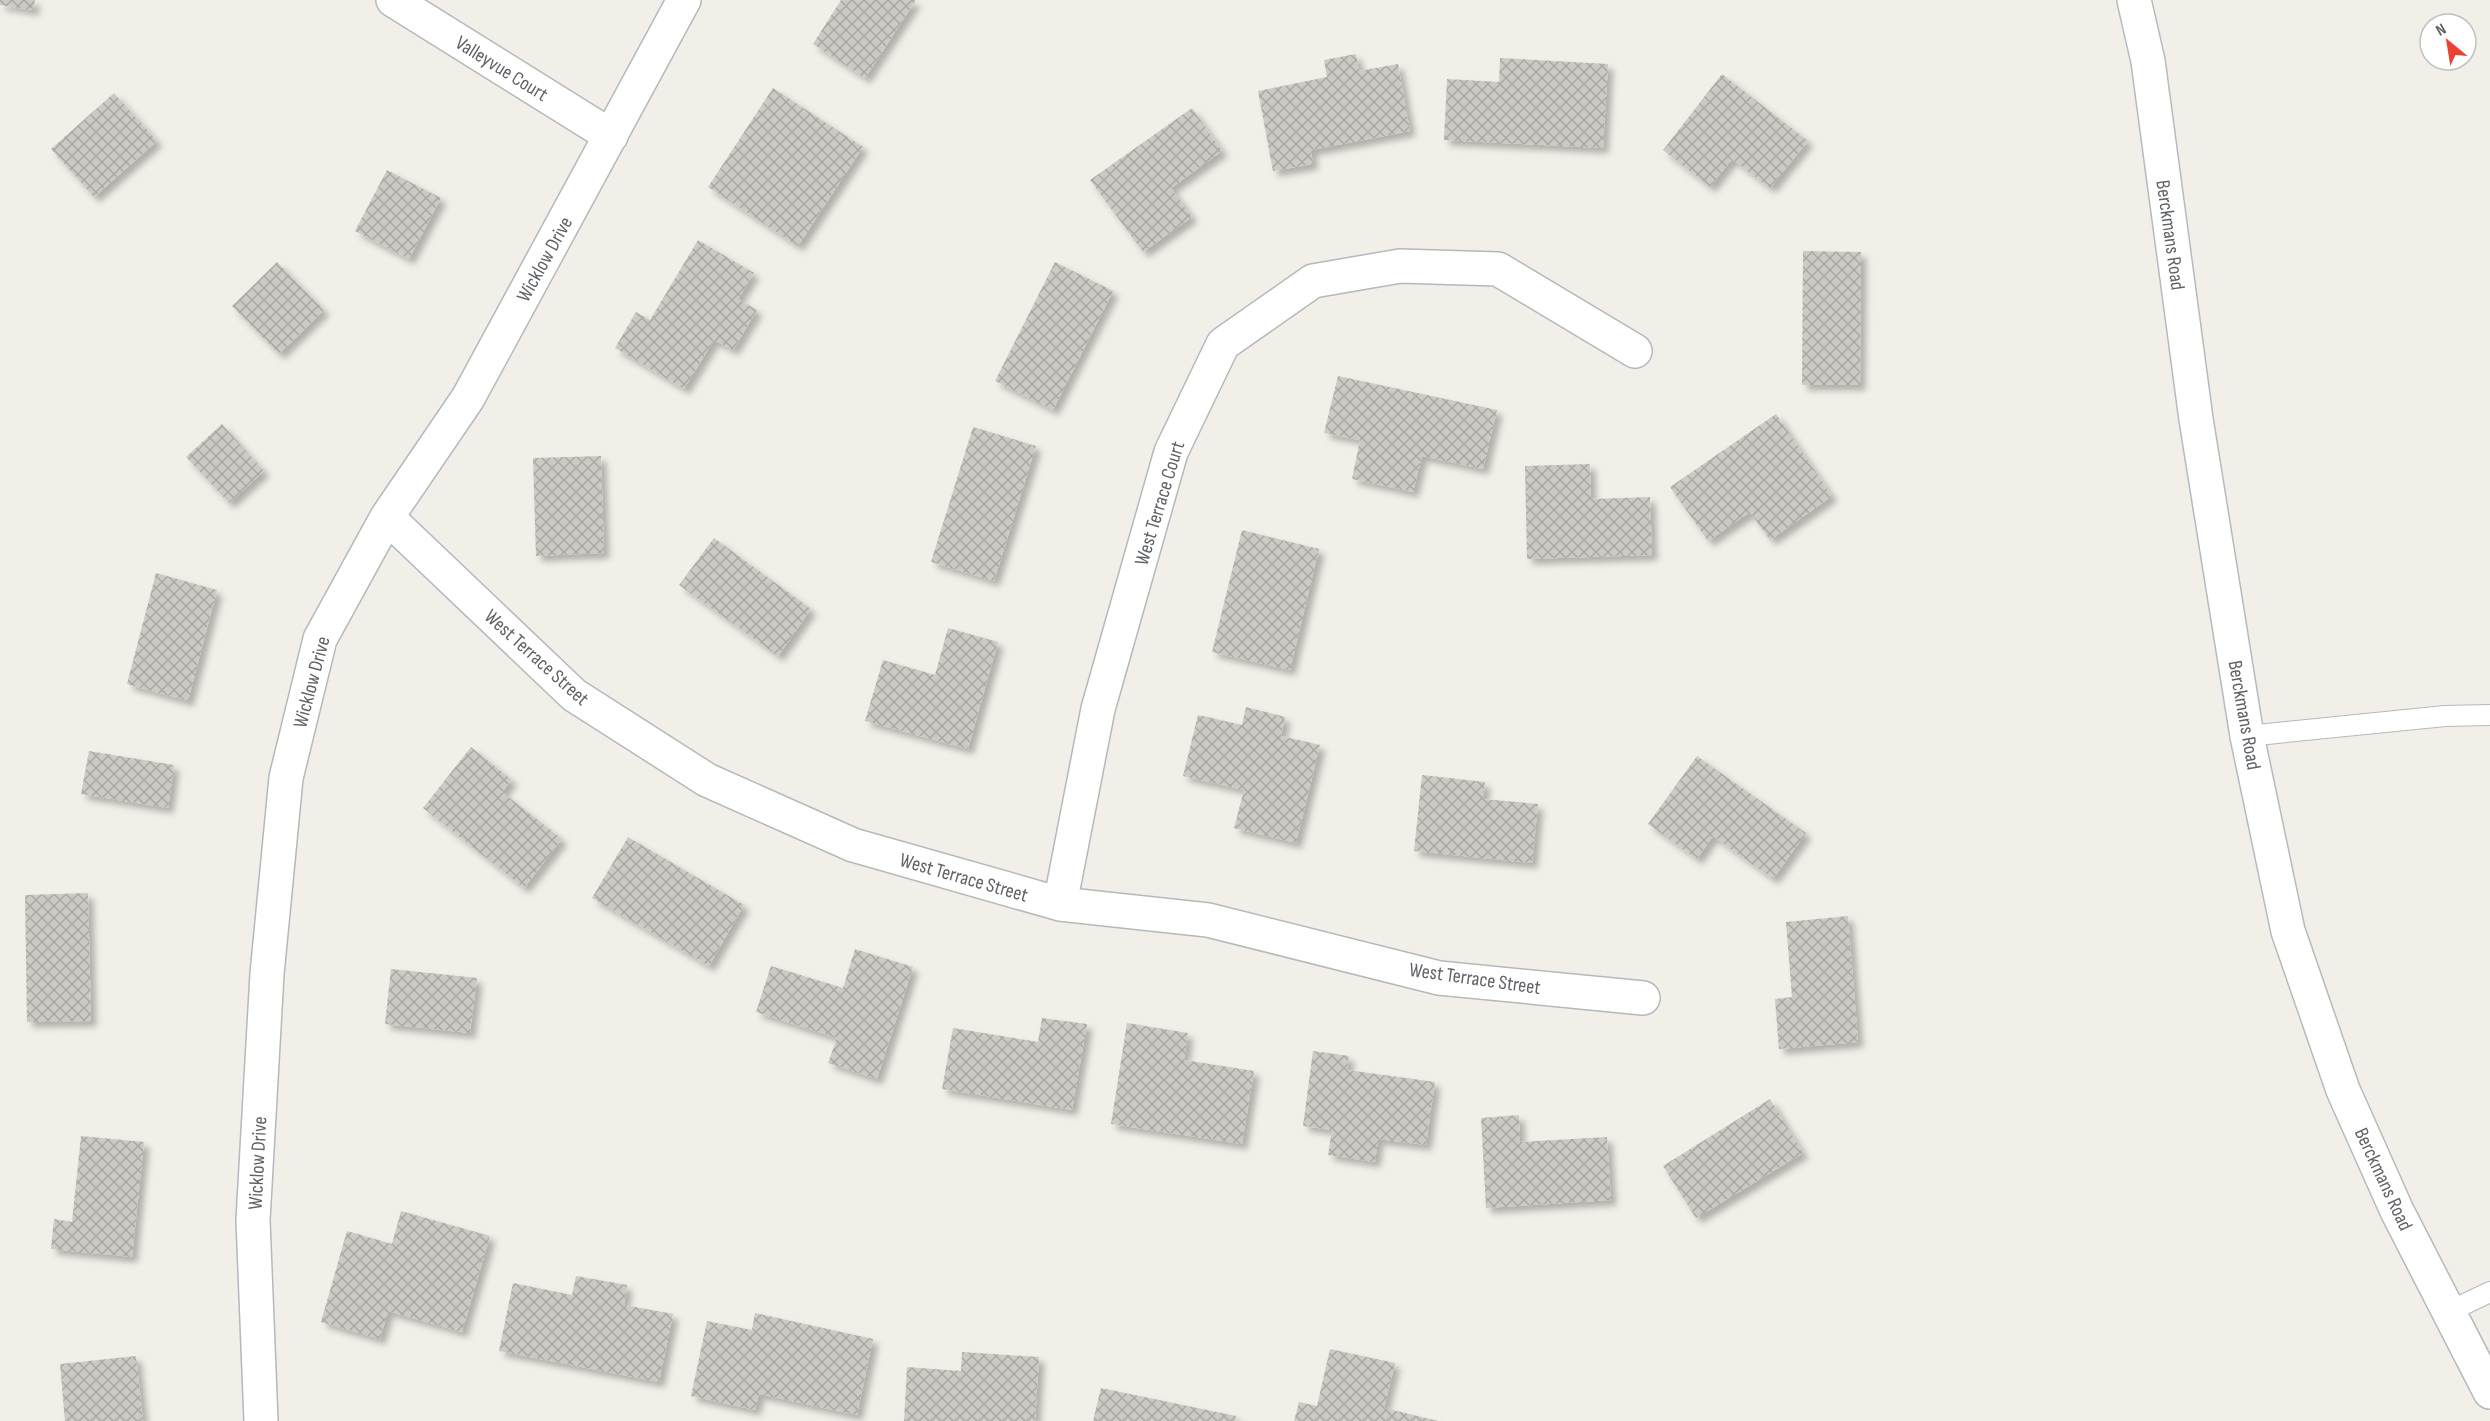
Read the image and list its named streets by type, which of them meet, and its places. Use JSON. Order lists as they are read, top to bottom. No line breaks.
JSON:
{"streets":{"street":["Valleyvue Court","Berckmans Road","Wicklow Drive","West Terrace Court","West Terrace Street"]},"crossings":[["Valleyvue Court","Wicklow Drive"],["Wicklow Drive","West Terrace Street"],["West Terrace Court","West Terrace Street"]],"north":"top left"}
